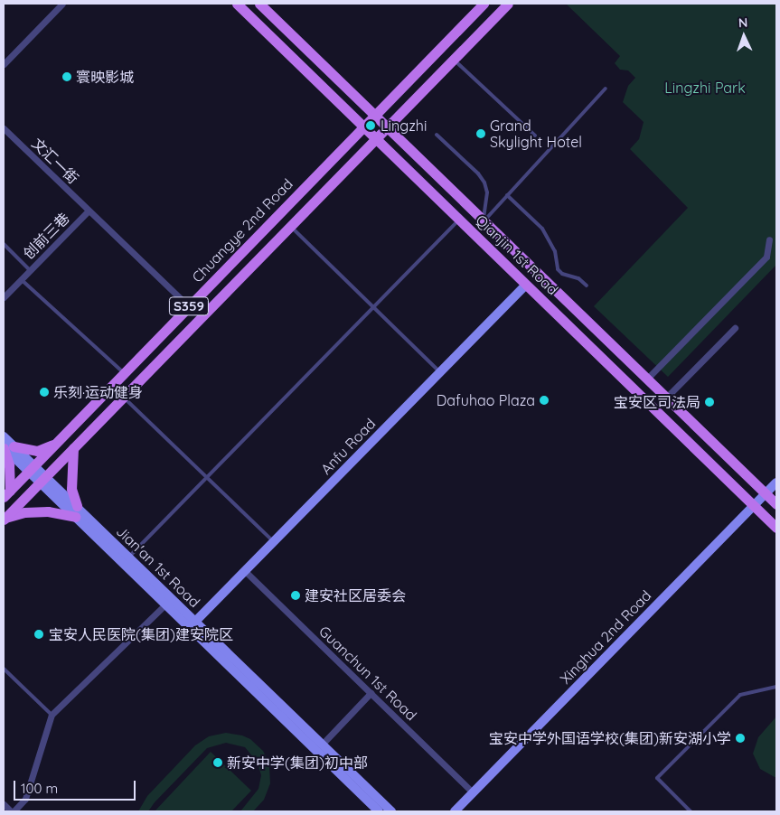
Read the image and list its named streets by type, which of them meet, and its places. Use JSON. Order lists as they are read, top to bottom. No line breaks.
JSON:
{"streets":{"main road":["Chuangye 2nd Road","Qianjin 1st Road","S359","Anfu Road","Jian'an 1st Road","Xinghua 2nd Road"],"street":["文汇一街","创前三巷","Guanchun 1st Road"]},"crossings":[["文汇一街","Chuangye 2nd Road"],["文汇一街","创前三巷"],["Chuangye 2nd Road","Qianjin 1st Road"],["Chuangye 2nd Road","Jian'an 1st Road"],["Qianjin 1st Road","S359"],["Qianjin 1st Road","Anfu Road"],["Qianjin 1st Road","Xinghua 2nd Road"],["S359","Jian'an 1st Road"],["Anfu Road","Jian'an 1st Road"],["Anfu Road","Guanchun 1st Road"],["Xinghua 2nd Road","Guanchun 1st Road"]],"parks":["Lingzhi Park"],"places":["寰映影城","Lingzhi","Grand Skylight Hotel","乐刻·运动健身","Dafuhao Plaza","宝安区司法局","建安社区居委会","宝安人民医院(集团)建安院区","宝安中学外国语学校(集团)新安湖小学","新安中学(集团)初中部"],"scale_bar":"100 m","north":"top"}
